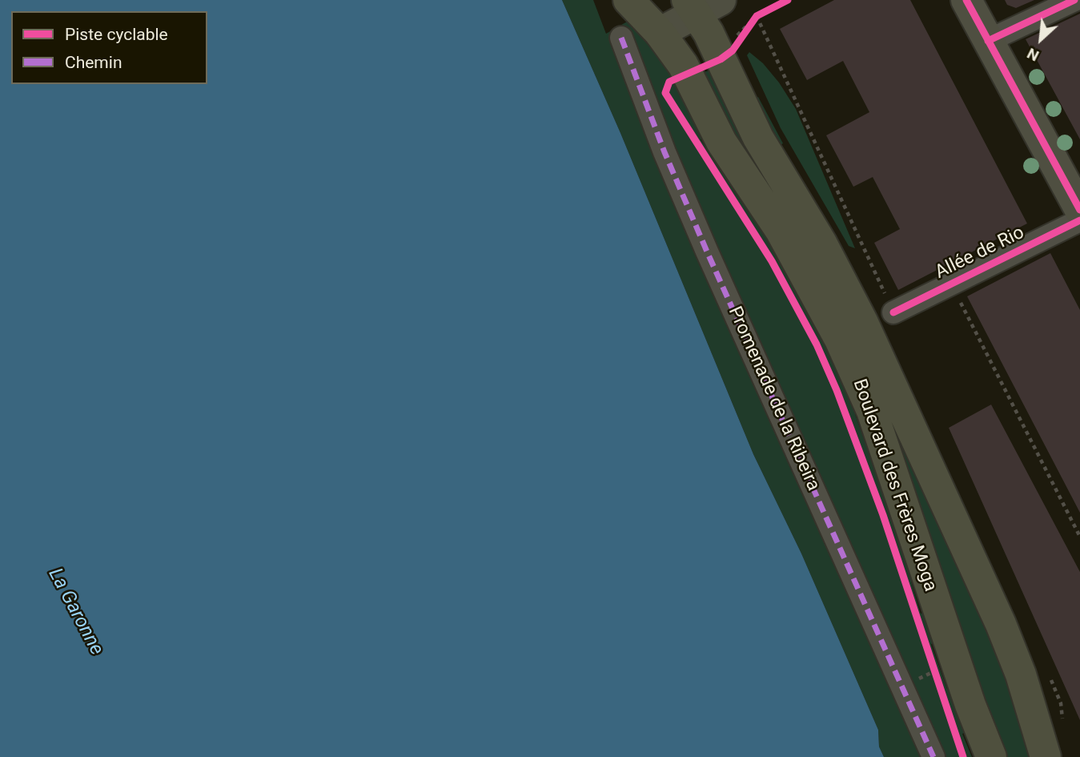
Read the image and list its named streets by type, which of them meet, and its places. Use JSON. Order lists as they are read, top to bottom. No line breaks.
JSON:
{"streets":{"main road":["Boulevard des Frères Moga"],"street":["Allée de Rio","Promenade de la Ribeira"]},"water":["La Garonne"],"legend":["Piste cyclable","Chemin"],"north":"bottom left"}
